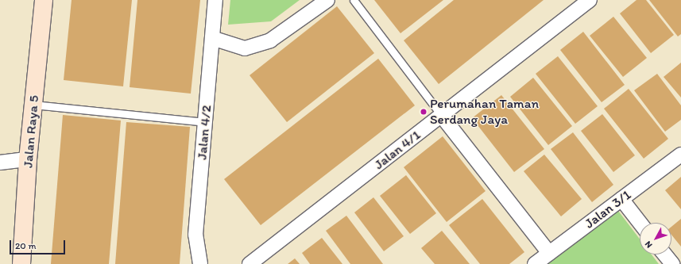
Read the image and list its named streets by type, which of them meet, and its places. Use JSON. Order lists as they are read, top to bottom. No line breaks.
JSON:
{"streets":{"street":["Jalan Raya 5","Jalan 4/2","Jalan 4/1","Jalan 3/1"]},"places":["Perumahan Taman Serdang Jaya"],"scale_bar":"20 m","north":"bottom left"}
